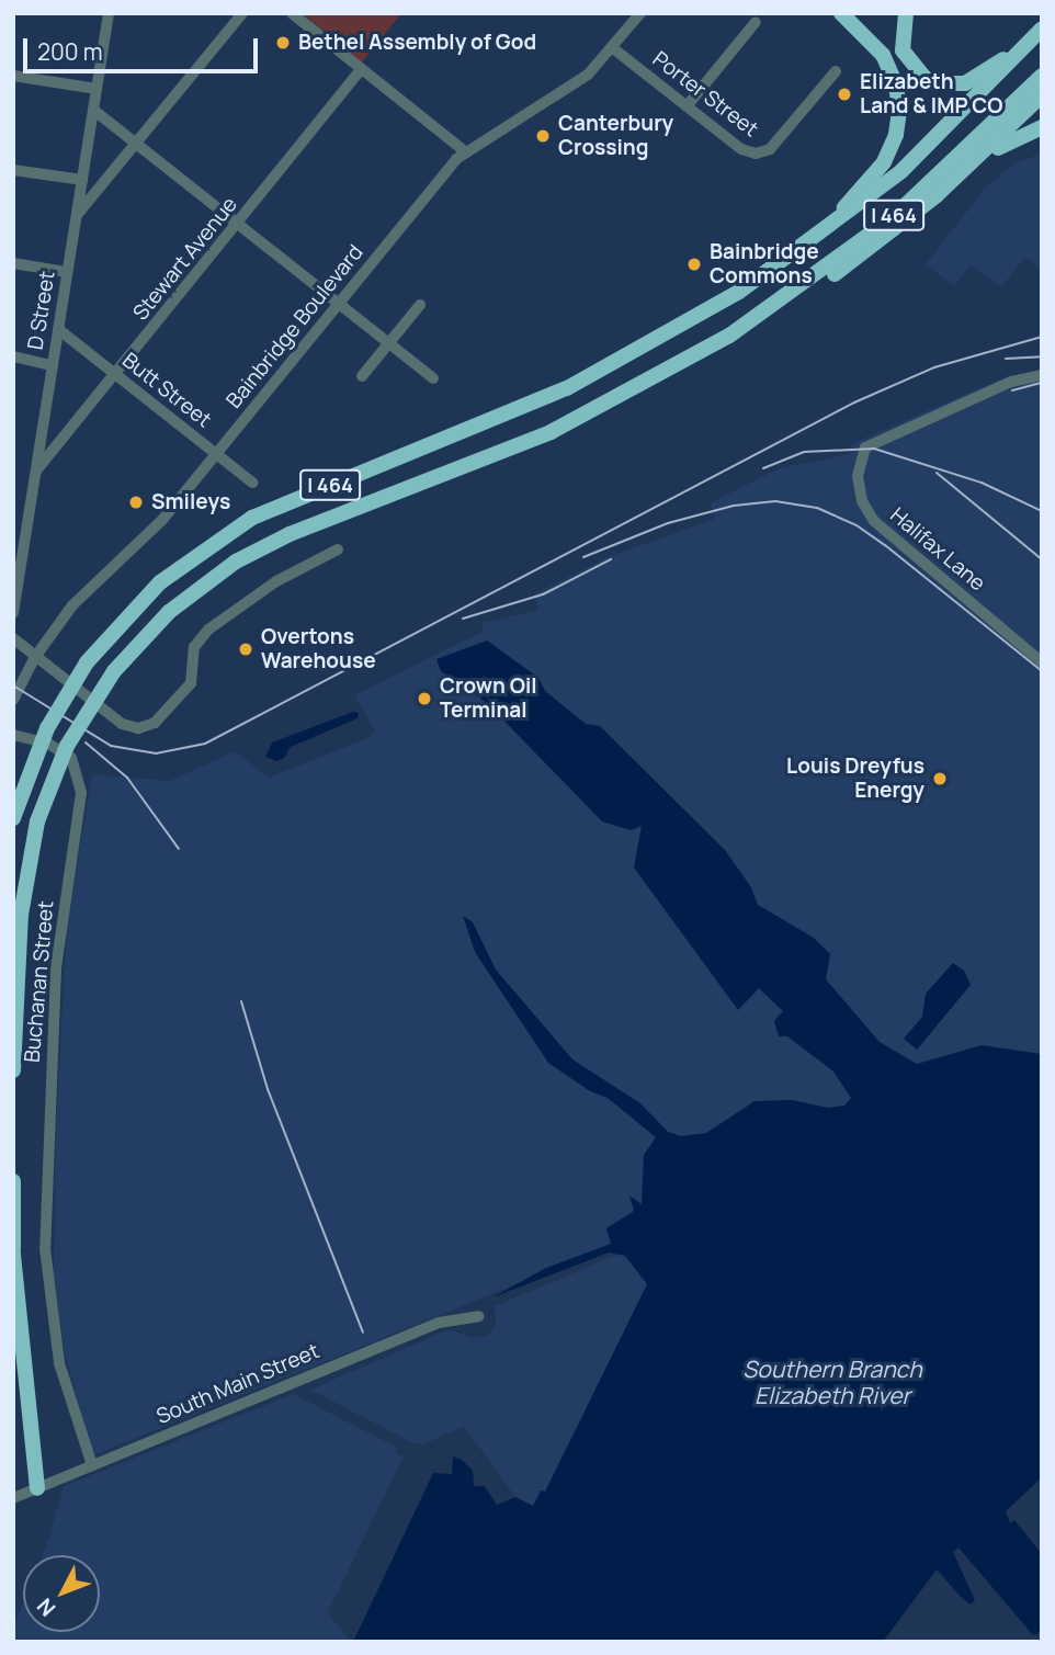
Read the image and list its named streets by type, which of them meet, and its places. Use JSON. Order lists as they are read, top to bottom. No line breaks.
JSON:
{"streets":{"highway":["I 464"],"street":["Porter Street","Stewart Avenue","D Street","Bainbridge Boulevard","Butt Street","Halifax Lane","Buchanan Street","South Main Street"]},"crossings":[["Porter Street","Bainbridge Boulevard"],["Stewart Avenue","D Street"],["Stewart Avenue","Butt Street"],["D Street","Butt Street"],["Bainbridge Boulevard","Butt Street"],["Buchanan Street","South Main Street"]],"water":["Southern Branch Elizabeth River"],"places":["Bethel Assembly of God","Elizabeth Land & IMP CO","Canterbury Crossing","Bainbridge Commons","Smileys","Overtons Warehouse","Crown Oil Terminal","Louis Dreyfus Energy"],"scale_bar":"200 m","north":"bottom left"}
